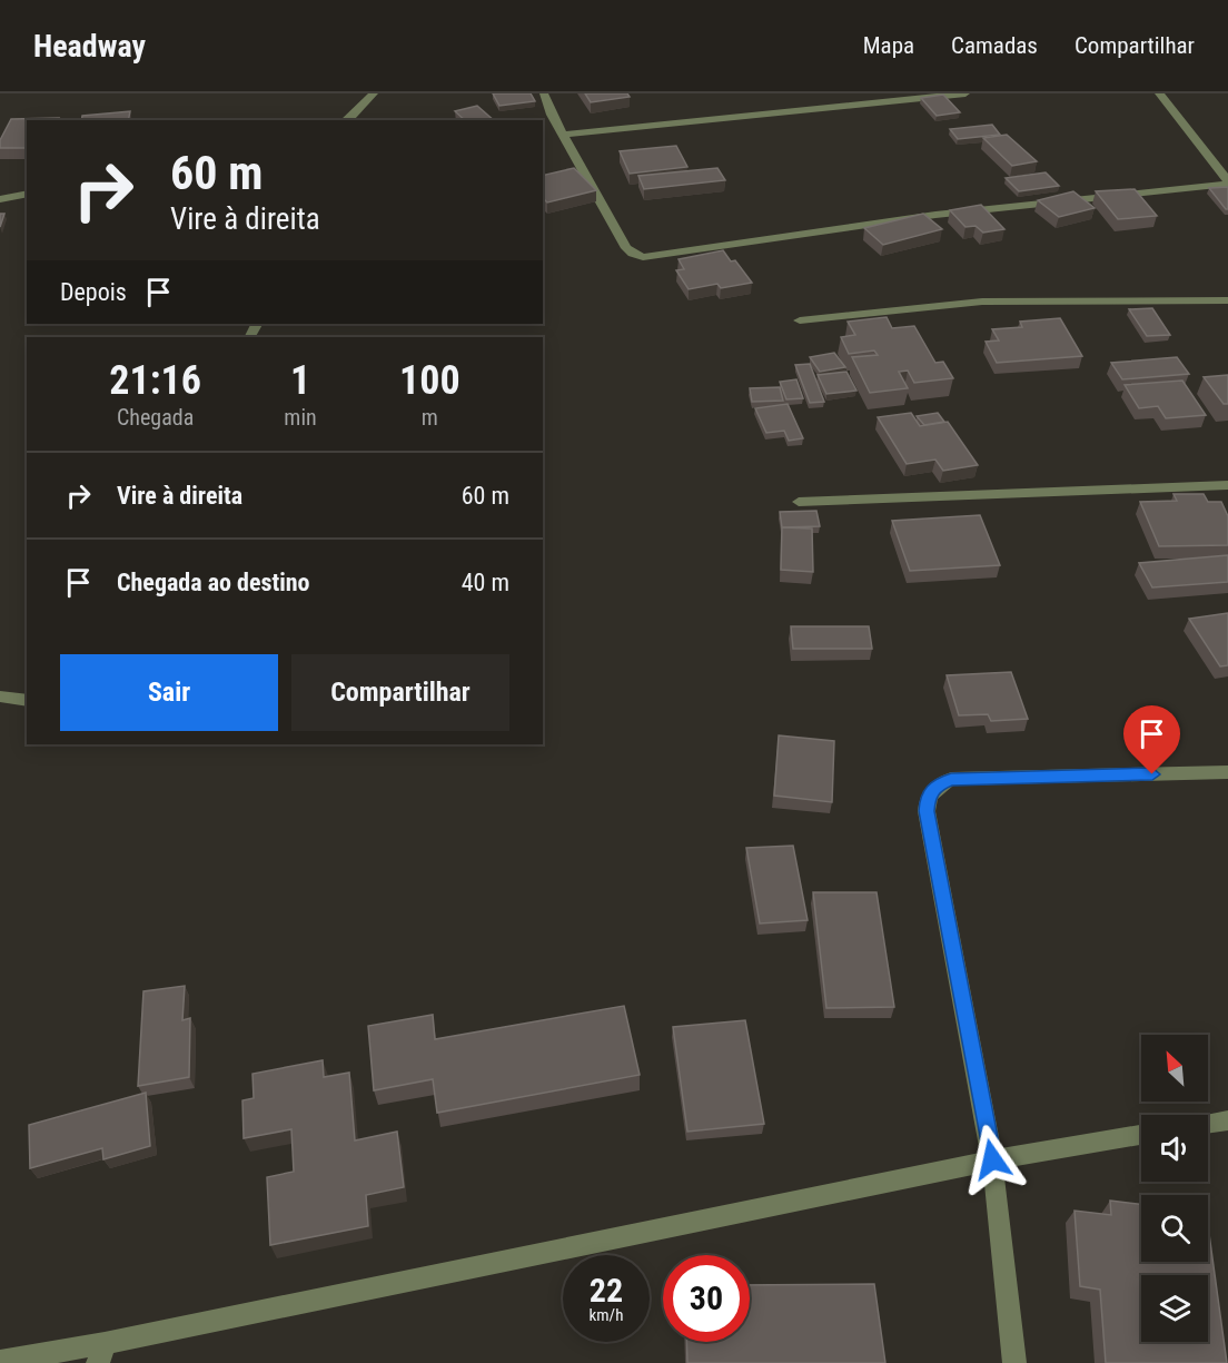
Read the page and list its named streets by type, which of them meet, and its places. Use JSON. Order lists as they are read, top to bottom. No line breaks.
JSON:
{"north":"top left","page":{"header":"Headway","nav":["Mapa","Camadas","Compartilhar"],"turn":["60 m","Vire à direita"],"then":"Depois","eta":["21:16","Chegada","1","min","100","m"],"list":[{"name":"Vire à direita","value":"60 m"},{"name":"Chegada ao destino","value":"40 m"}],"buttons":["Sair","Compartilhar"],"speed":"22 km/h","limit":"30"}}
